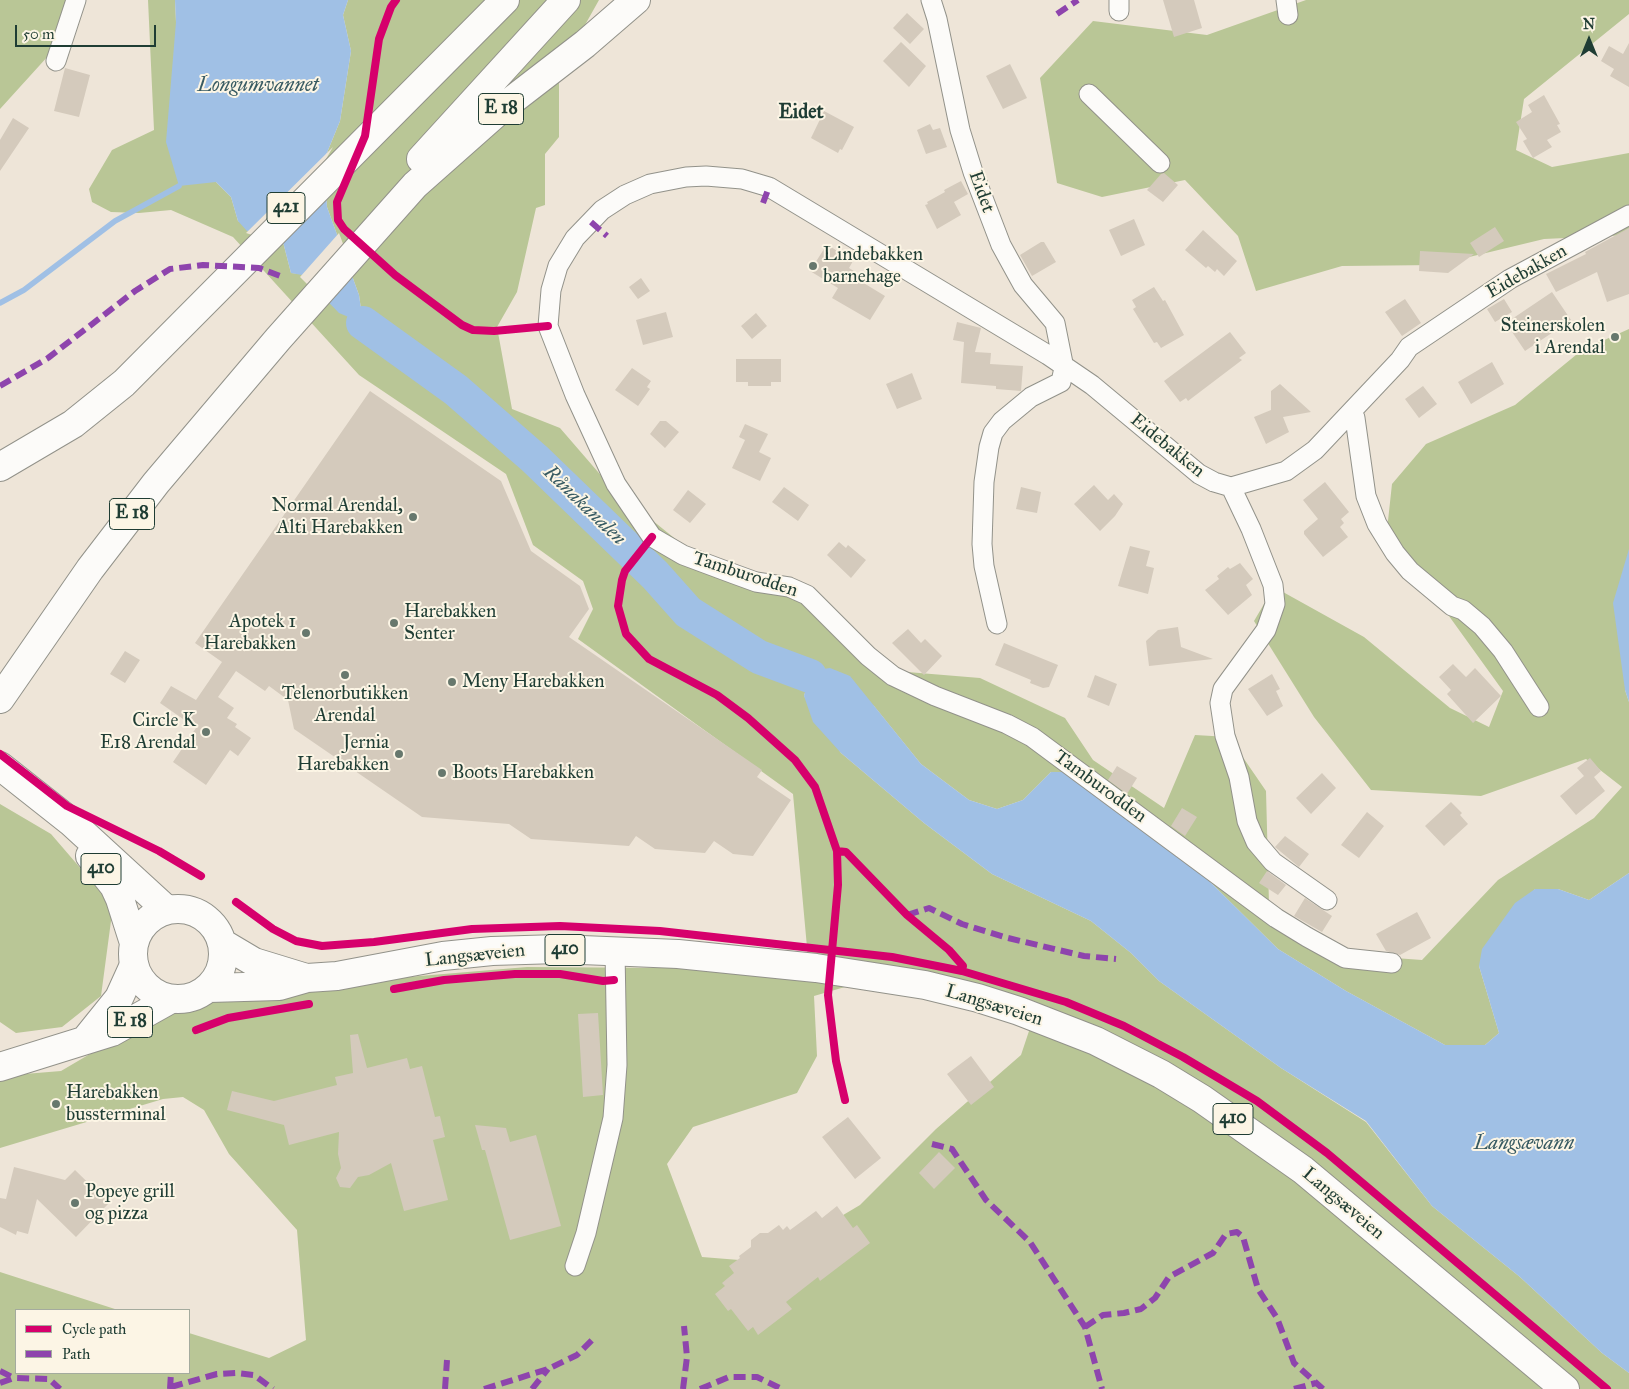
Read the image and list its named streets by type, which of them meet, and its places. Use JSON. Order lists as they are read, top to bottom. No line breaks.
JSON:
{"streets":{"main road":["E 18","421","410","Langsæveien"],"street":["Eidet","Eidebakken","Tamburodden"]},"crossings":[["E 18","410"],["E 18","Langsæveien"],["Eidet","Eidebakken"],["Eidebakken","Tamburodden"],["410","Langsæveien"]],"districts":["Eidet"],"water":["Longumvannet","Rånakanalen","Langsævann"],"places":["Lindebakken barnehage","Steinerskolen i Arendal","Normal Arendal, Alti Harebakken","Harebakken Senter","Apotek 1 Harebakken","Telenorbutikken Arendal","Meny Harebakken","Circle K E18 Arendal","Jernia Harebakken","Boots Harebakken","Harebakken bussterminal","Popeye grill og pizza"],"legend":["Cycle path","Path"],"scale_bar":"50 m","north":"top"}
